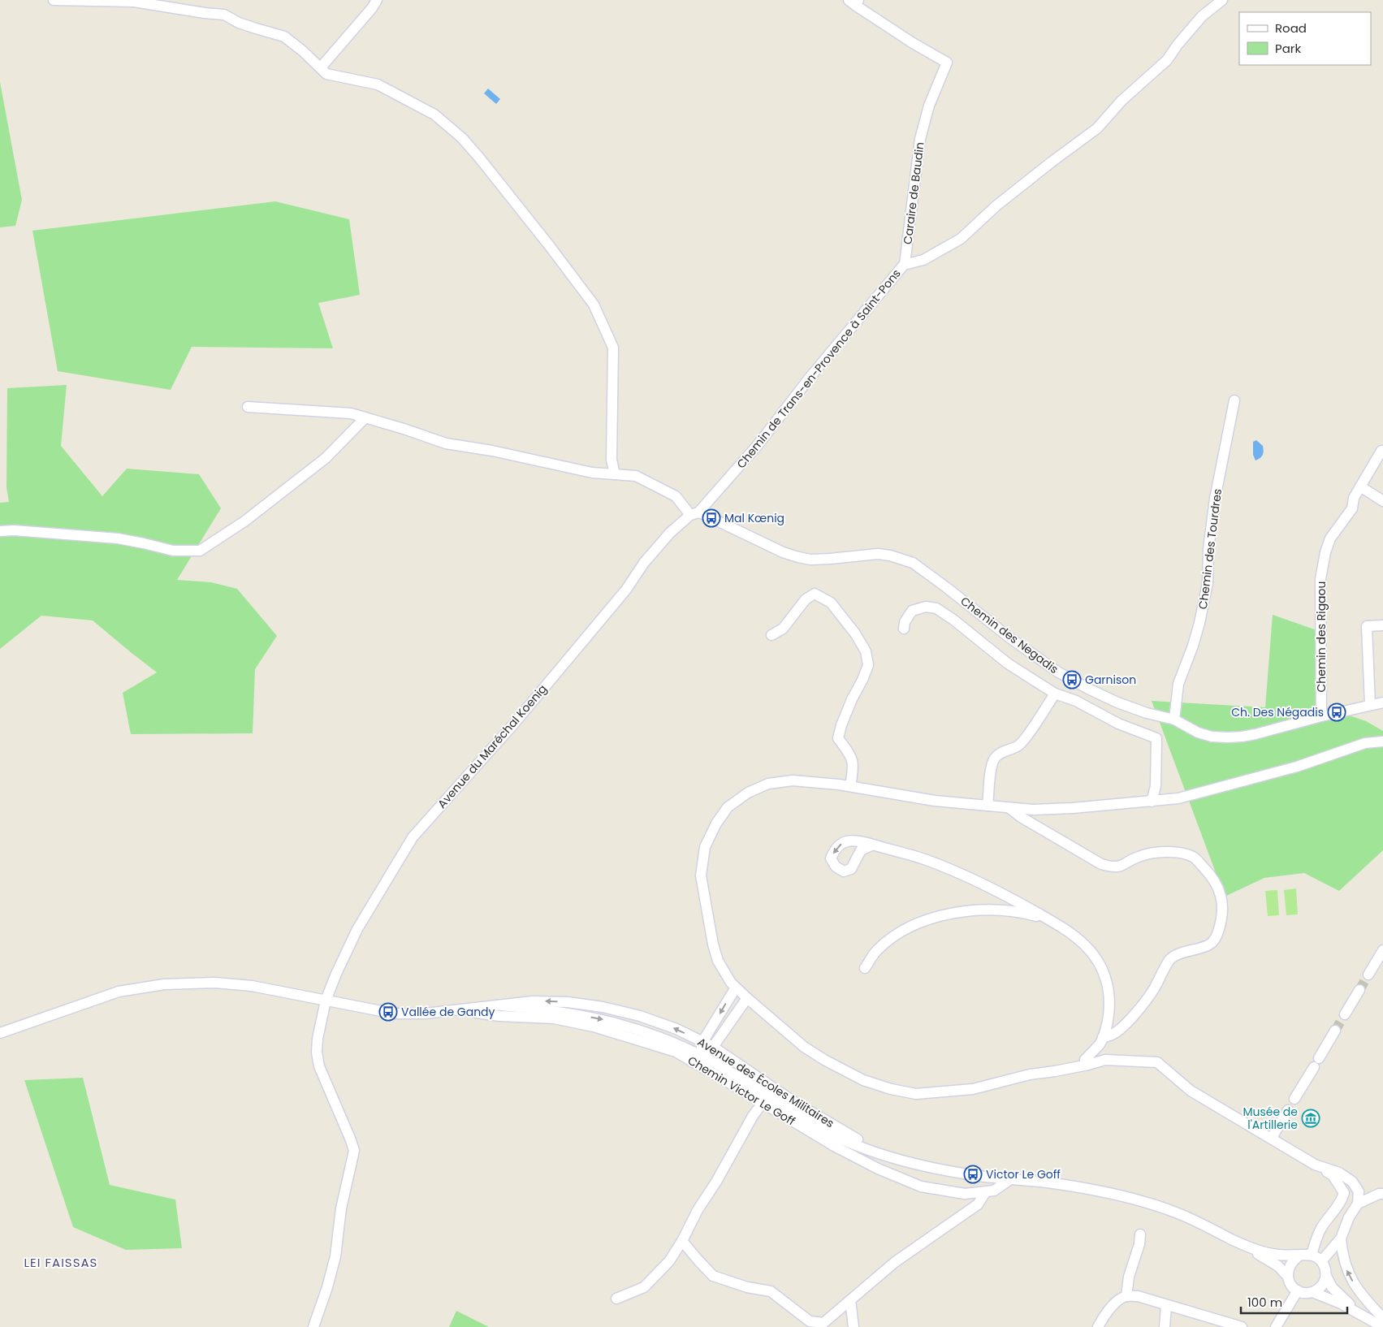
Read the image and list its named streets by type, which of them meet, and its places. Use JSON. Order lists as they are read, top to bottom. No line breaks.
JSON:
{"streets":{"street":["Caraire de Baudin","Chemin de Trans-en-Provence à Saint-Pons","Chemin des Tourdres","Chemin des Negadis","Chemin des Rigaou","Avenue du Maréchal Koenig","Avenue des Écoles Militaires","Chemin Victor Le Goff"]},"crossings":[["Caraire de Baudin","Chemin de Trans-en-Provence à Saint-Pons"],["Chemin de Trans-en-Provence à Saint-Pons","Chemin des Negadis"],["Chemin de Trans-en-Provence à Saint-Pons","Avenue du Maréchal Koenig"],["Chemin des Tourdres","Chemin des Negadis"],["Chemin des Negadis","Chemin des Rigaou"],["Chemin des Negadis","Avenue du Maréchal Koenig"],["Avenue du Maréchal Koenig","Avenue des Écoles Militaires"],["Avenue des Écoles Militaires","Chemin Victor Le Goff"]],"districts":["LEI FAISSAS"],"places":{"bus stop":["Mal Kœnig","Garnison","Ch. Des Négadis","Vallée de Gandy","Victor Le Goff"],"museum":["Musée de l'Artillerie"]},"legend":["Road","Park"],"scale_bar":"100 m"}
